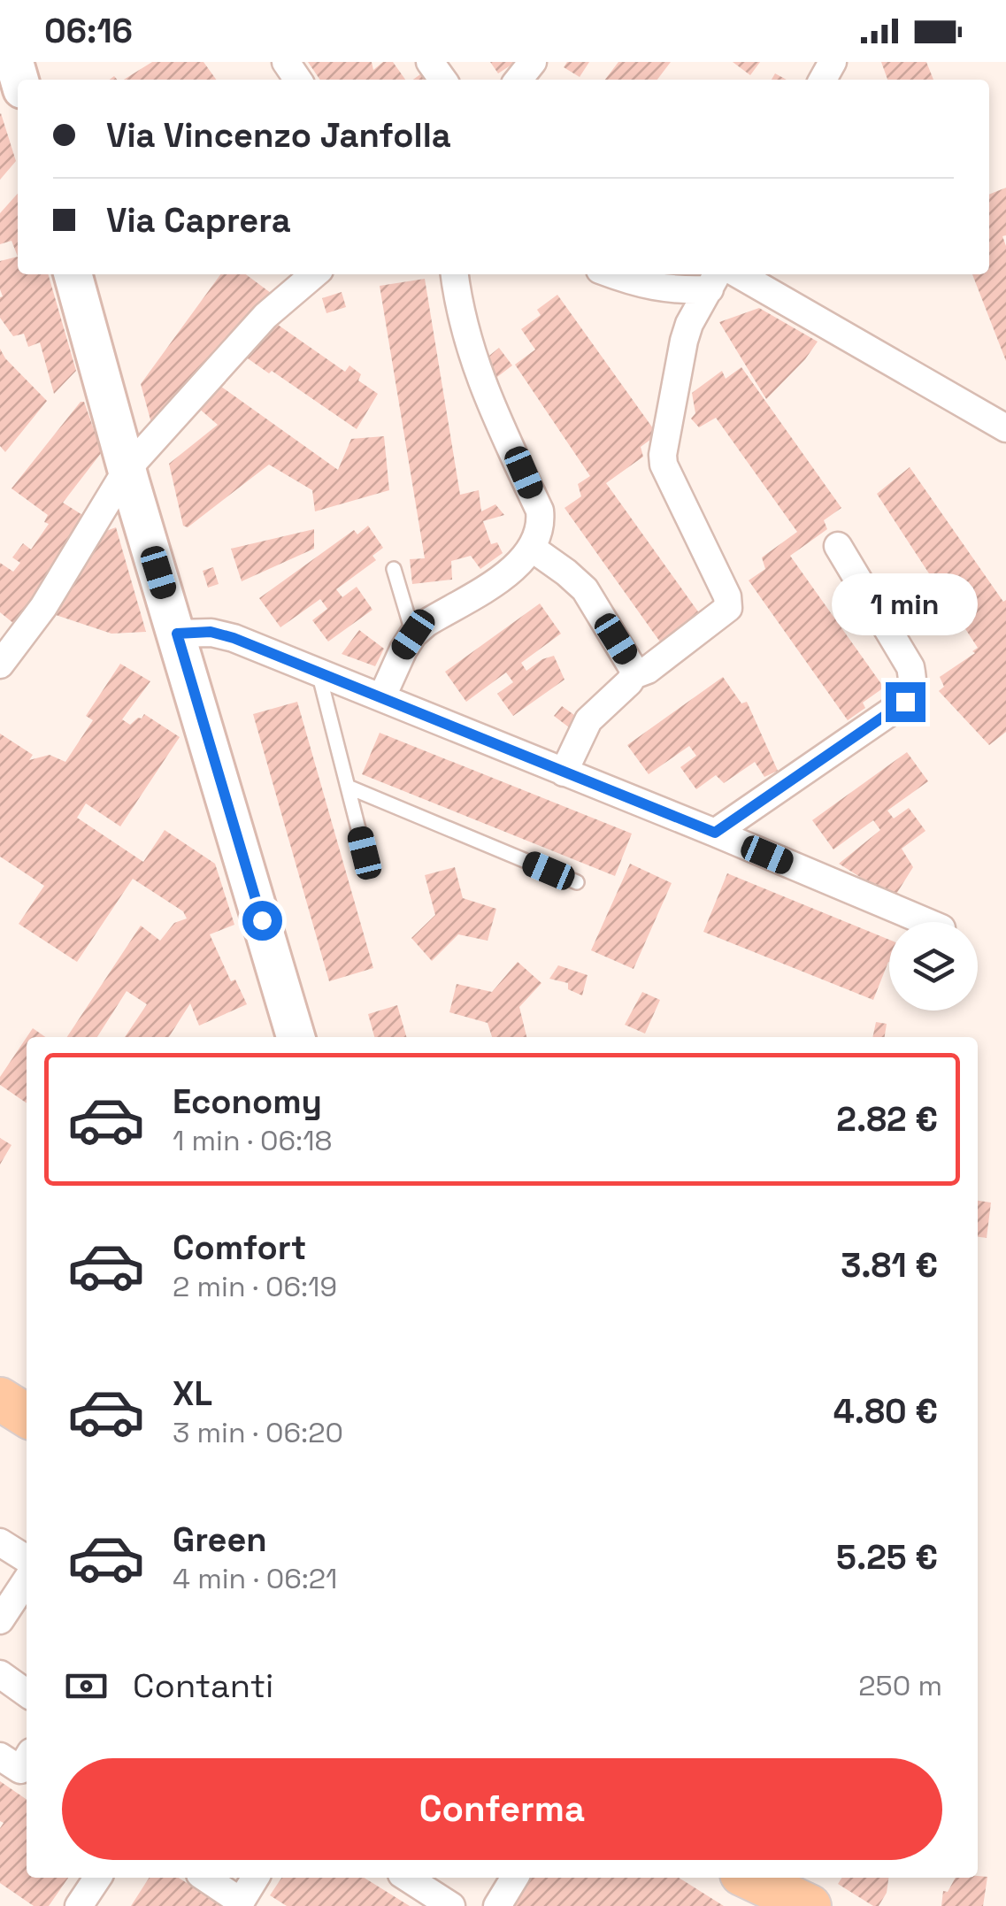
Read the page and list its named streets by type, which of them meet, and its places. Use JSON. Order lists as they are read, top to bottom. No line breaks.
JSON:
{"page":{"status":"06:16","banner":["Via Vincenzo Janfolla","Via Caprera"],"bubble":"1 min","list":[{"name":"Economy","note":"1 min · 06:18","value":"2.82 €"},{"name":"Comfort","note":"2 min · 06:19","value":"3.81 €"},{"name":"XL","note":"3 min · 06:20","value":"4.80 €"},{"name":"Green","note":"4 min · 06:21","value":"5.25 €"}],"pay":["Contanti","250 m"],"buttons":"Conferma"}}
